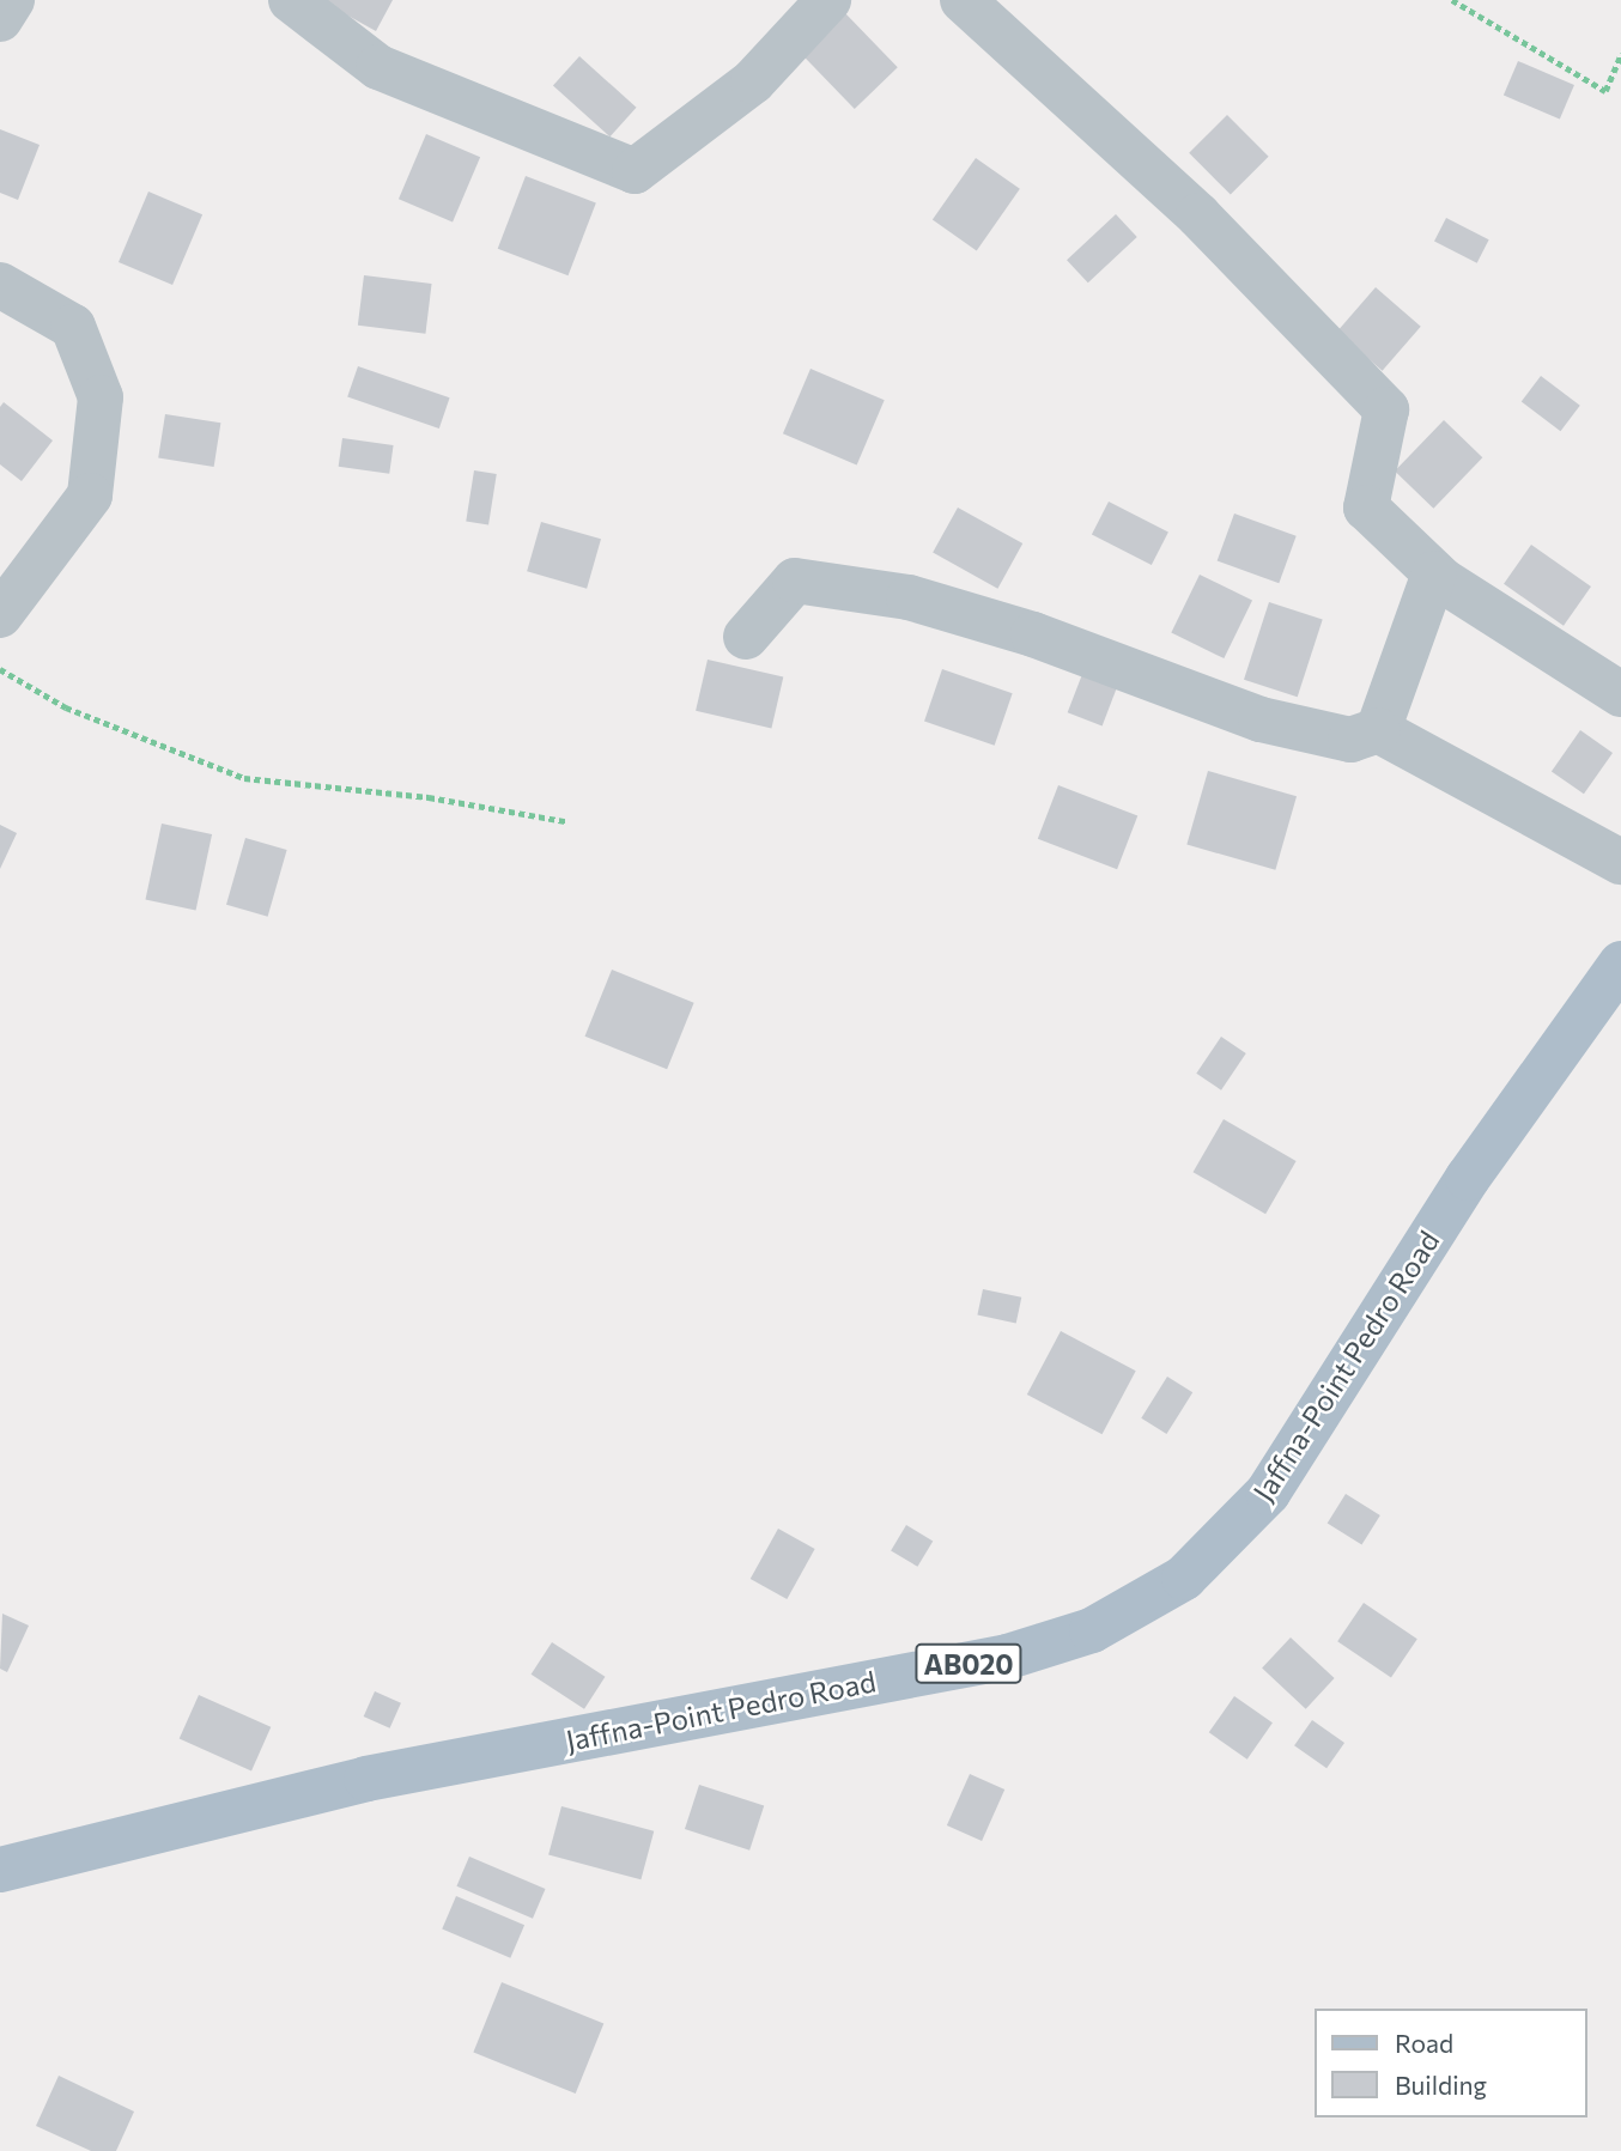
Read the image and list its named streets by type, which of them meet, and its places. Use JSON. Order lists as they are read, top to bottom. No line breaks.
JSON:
{"streets":{"main road":["Jaffna-Point Pedro Road","AB020"]},"legend":["Road","Building"]}
